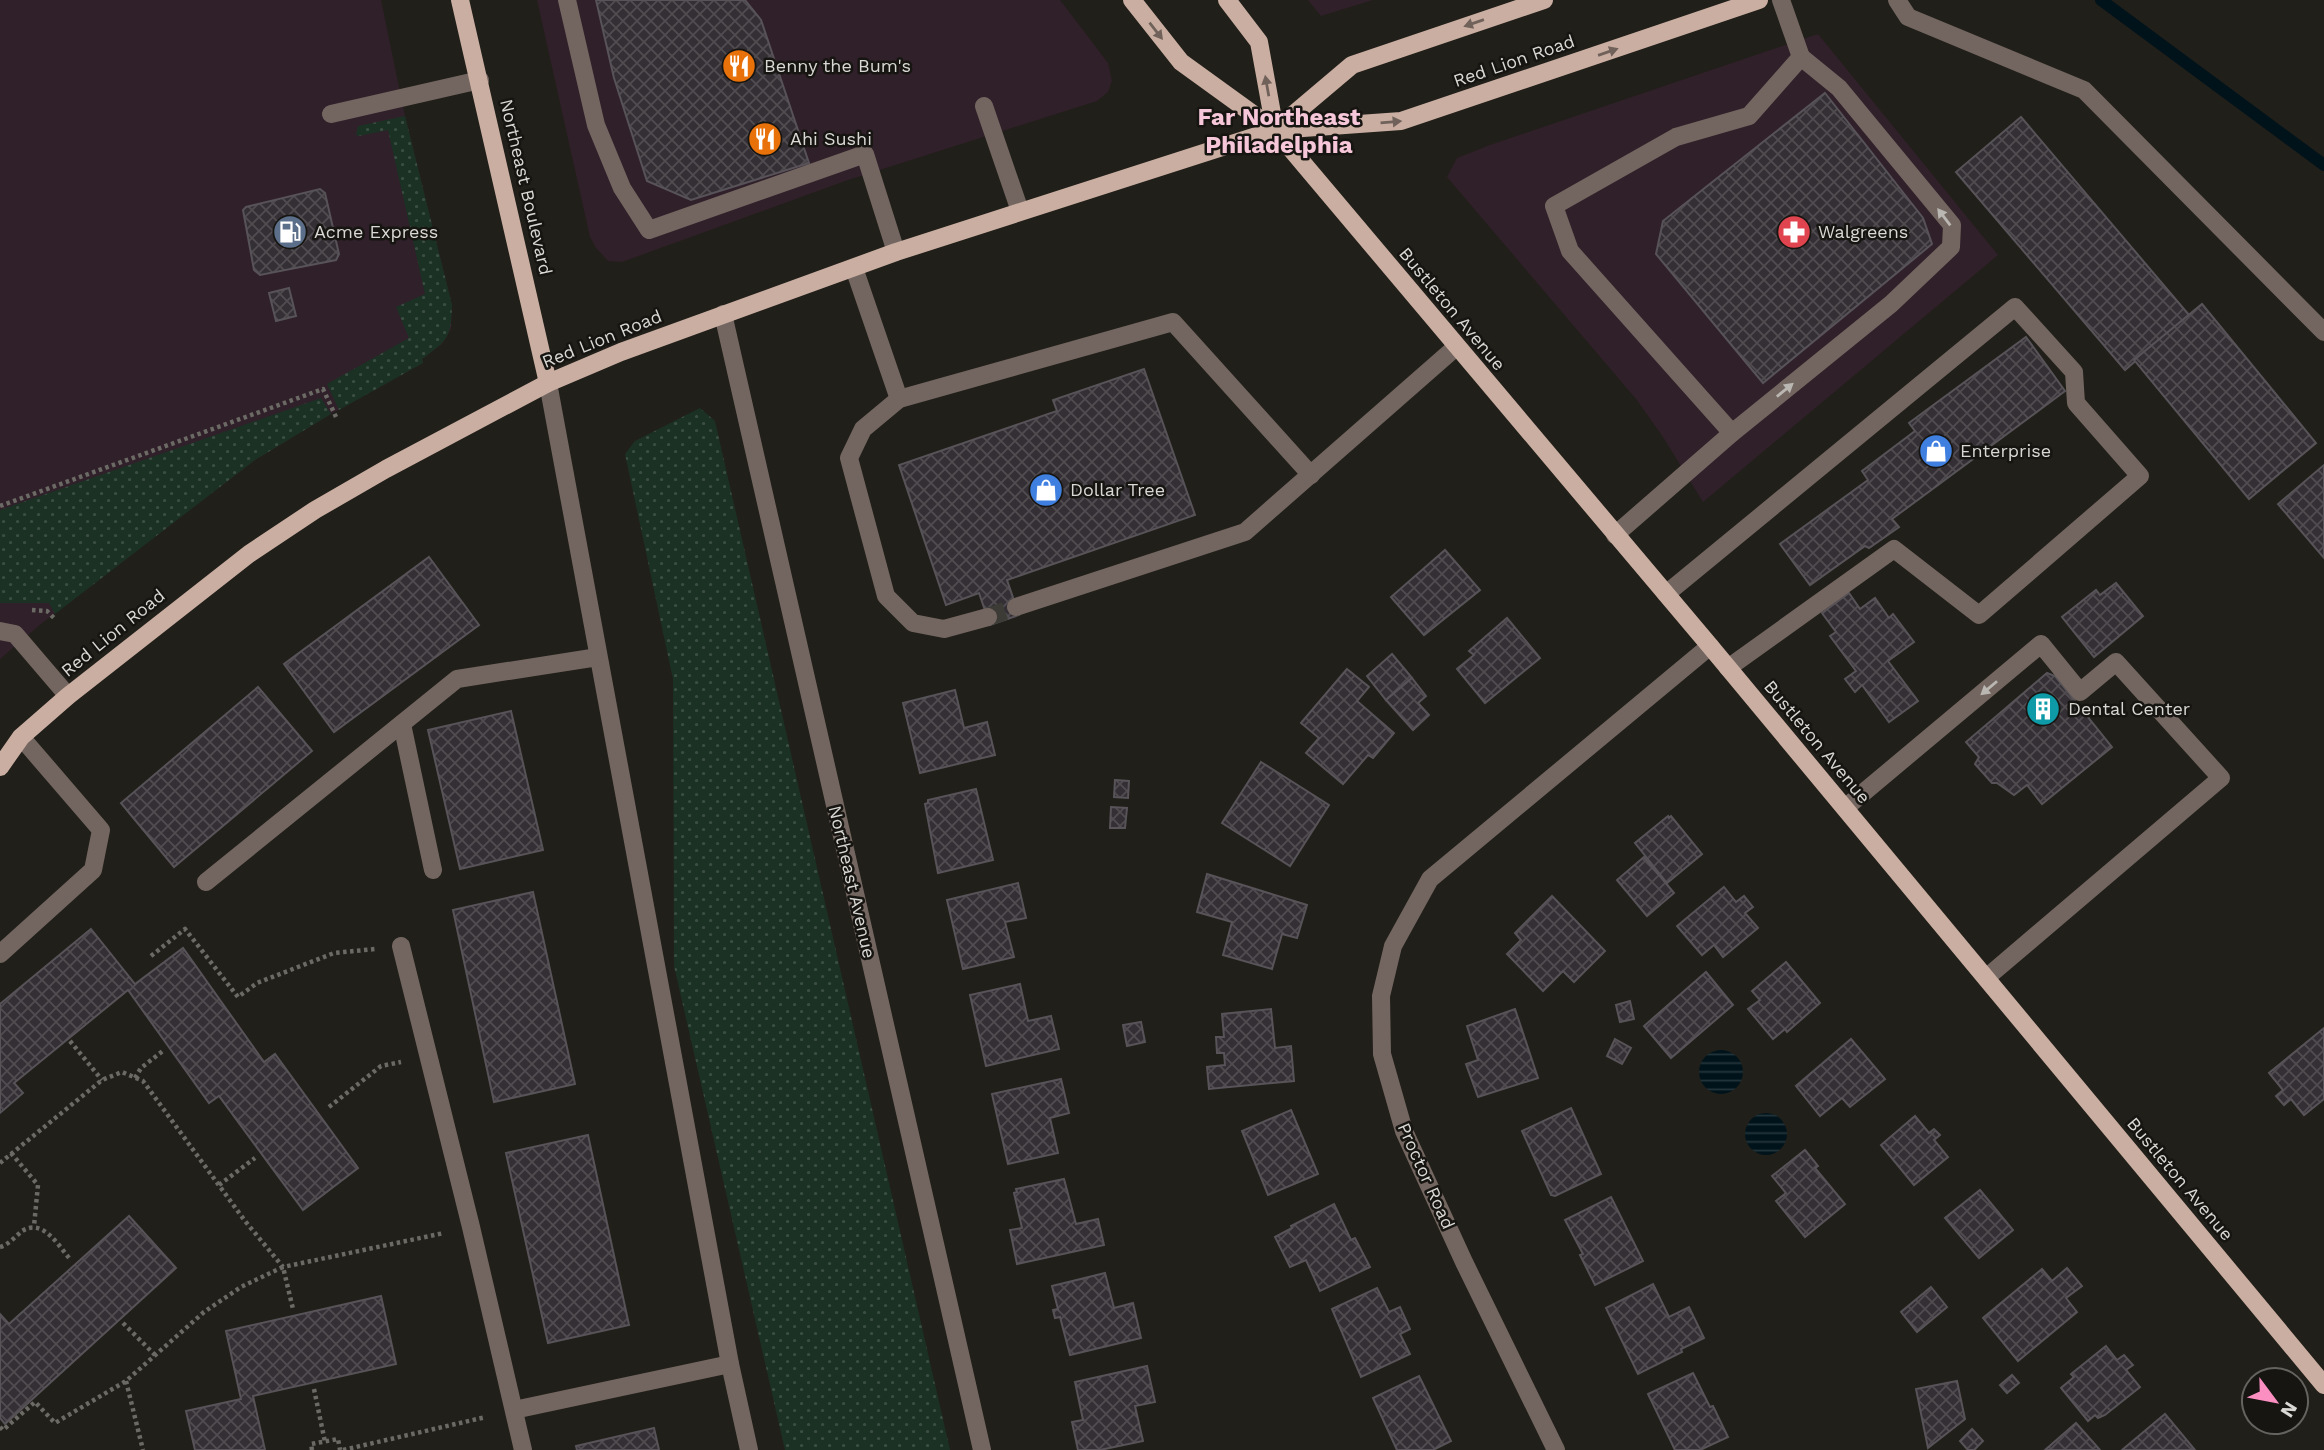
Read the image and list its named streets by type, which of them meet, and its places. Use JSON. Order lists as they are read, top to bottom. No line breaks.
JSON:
{"streets":{"main road":["Red Lion Road","Northeast Boulevard","Bustleton Avenue"],"street":["Northeast Avenue","Proctor Road"]},"crossings":[["Red Lion Road","Northeast Boulevard"],["Red Lion Road","Bustleton Avenue"],["Red Lion Road","Northeast Avenue"],["Bustleton Avenue","Proctor Road"]],"districts":["Far Northeast Philadelphia"],"places":{"restaurant":["Benny the Bum's","Ahi Sushi"],"fuel station":["Acme Express"],"pharmacy":["Walgreens"],"shop":["Enterprise","Dollar Tree"],"building":["Dental Center"]},"north":"bottom right"}
